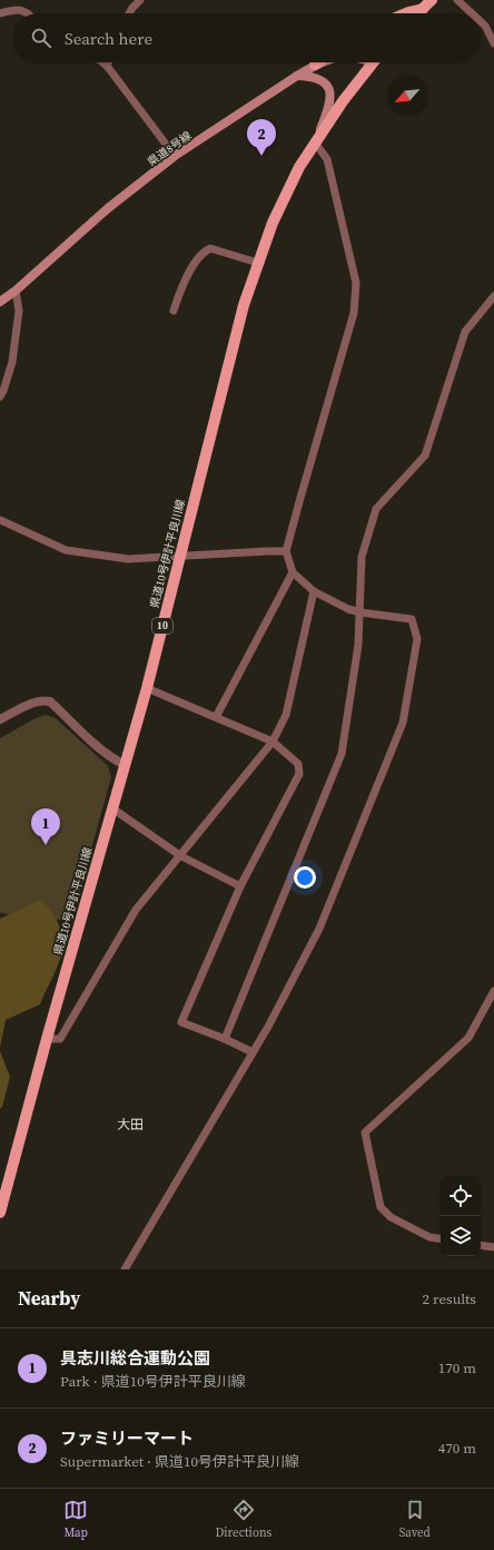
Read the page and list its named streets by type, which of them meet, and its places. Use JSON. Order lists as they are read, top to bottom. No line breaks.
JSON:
{"streets":{"main road":["県道8号線","県道10号伊計平良川線","10"]},"districts":["大田"],"north":"bottom left","page":{"search":"Search here","pins":["2","1"],"heading":["Nearby","2 results"],"list":[{"mark":"1","name":"具志川総合運動公園","note":"Park · 県道10号伊計平良川線","value":"170 m"},{"mark":"2","name":"ファミリーマート","note":"Supermarket · 県道10号伊計平良川線","value":"470 m"}],"nav":["Map","Directions","Saved"]}}
